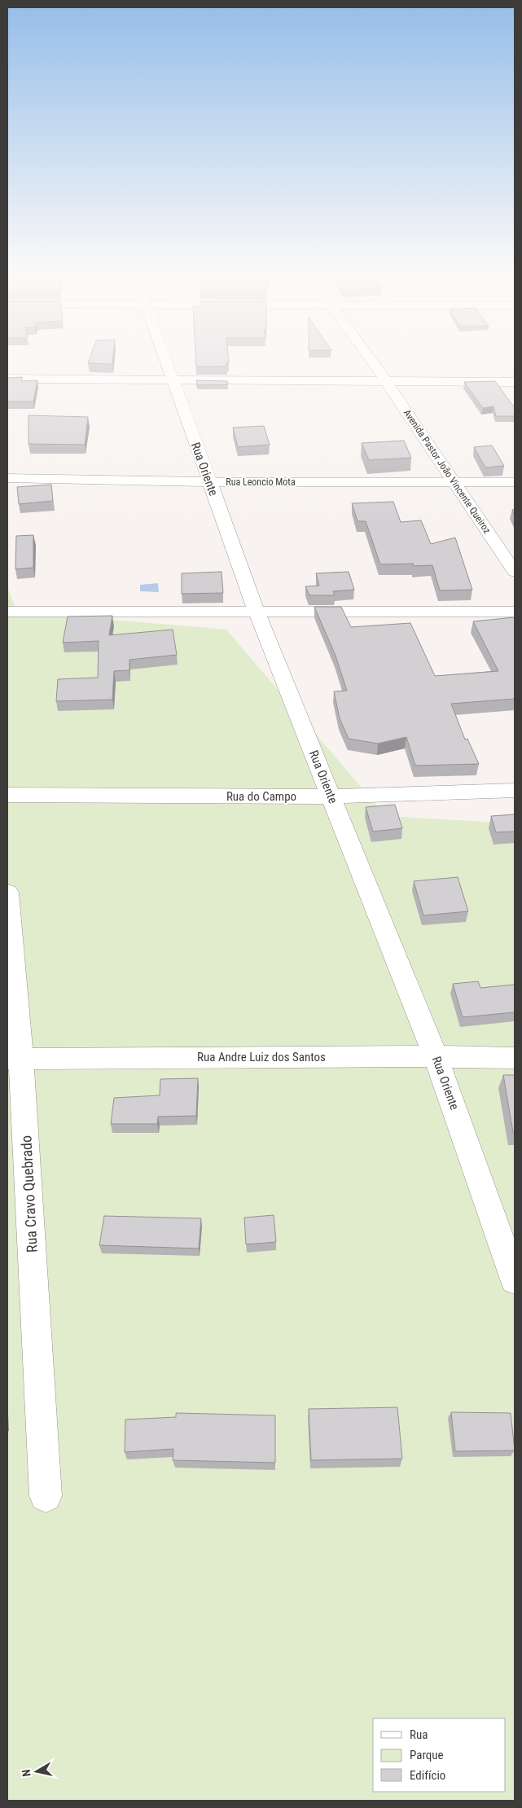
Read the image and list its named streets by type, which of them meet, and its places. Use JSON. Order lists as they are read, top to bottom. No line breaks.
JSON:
{"streets":{"street":["Rua Oriente","Avenida Pastor João Vincente Queiroz","Rua Leoncio Mota","Rua do Campo","Rua Andre Luiz dos Santos","Rua Cravo Quebrado"]},"crossings":[["Rua Oriente","Rua Leoncio Mota"],["Rua Oriente","Rua do Campo"],["Rua Oriente","Rua Andre Luiz dos Santos"],["Avenida Pastor João Vincente Queiroz","Rua Leoncio Mota"],["Rua Andre Luiz dos Santos","Rua Cravo Quebrado"]],"legend":["Rua","Parque","Edifício"],"north":"left"}
